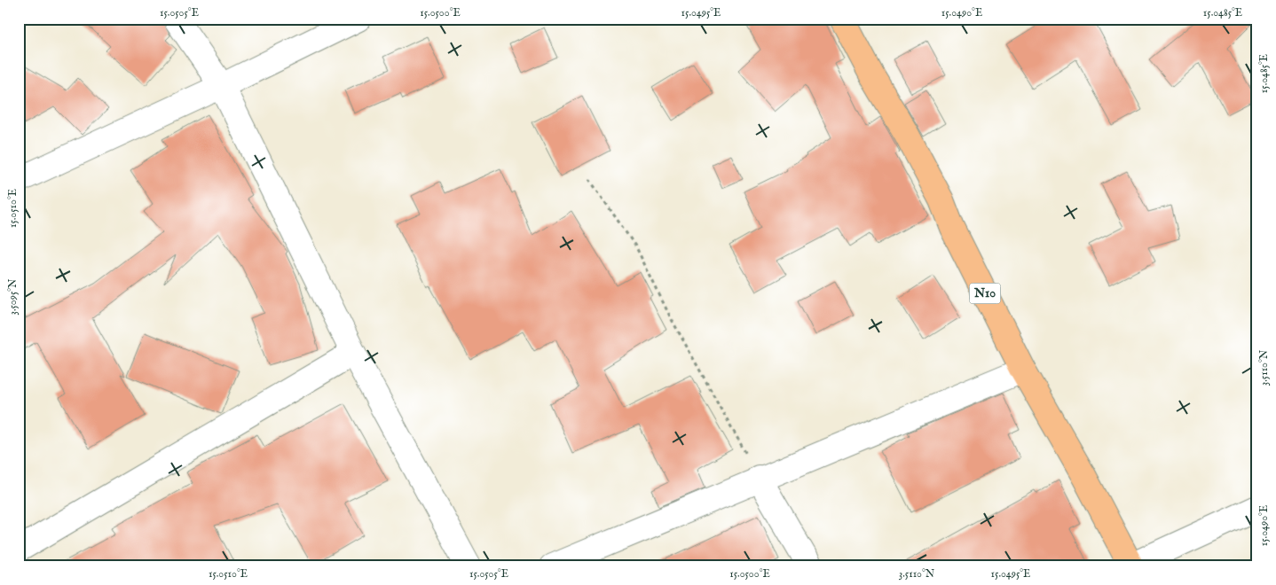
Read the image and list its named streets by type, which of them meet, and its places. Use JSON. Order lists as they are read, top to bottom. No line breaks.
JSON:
{"streets":{"highway":["N10"]},"coordinates":["15.0505°E","15.0500°E","15.0495°E","15.0490°E","15.0485°E","15.0510°E","3.5095°N","3.5110°N"]}
